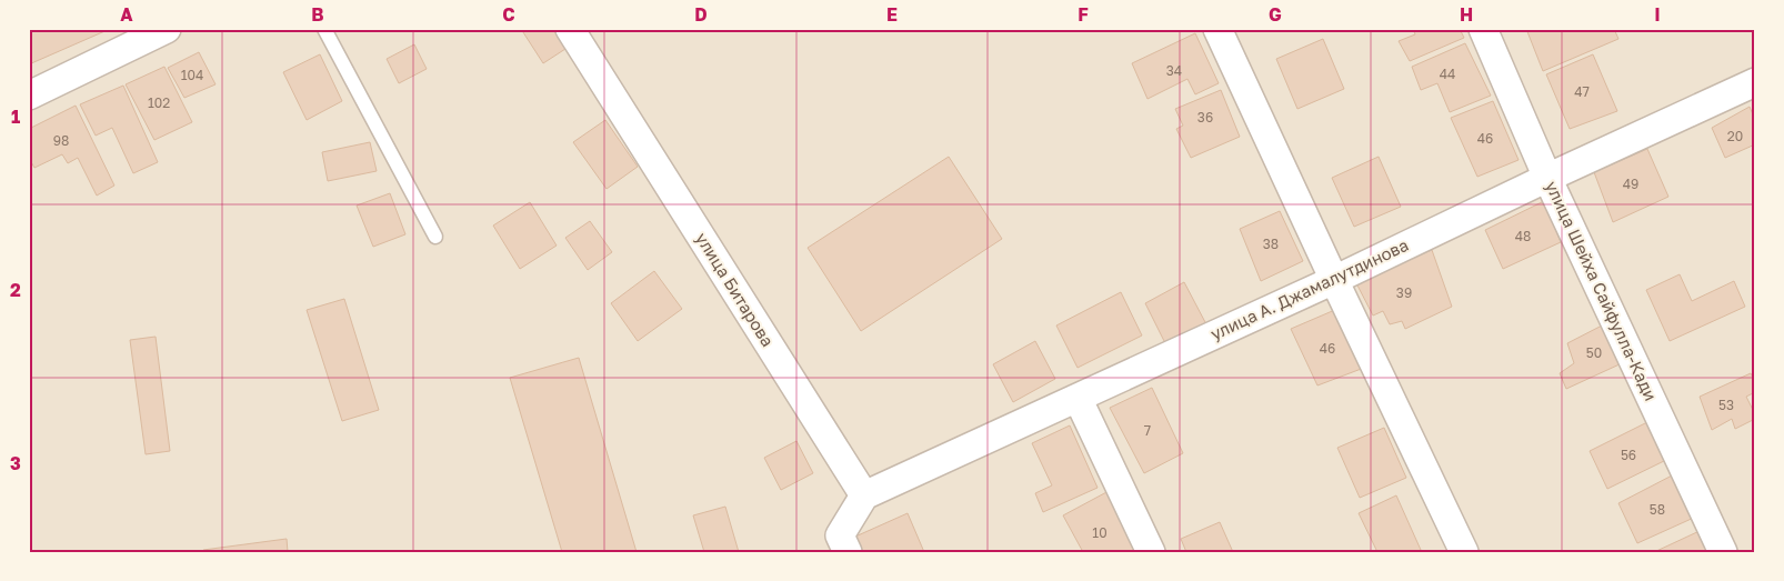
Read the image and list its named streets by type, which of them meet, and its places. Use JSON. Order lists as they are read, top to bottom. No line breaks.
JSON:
{"streets":{"street":["улица Битарова","улица А. Джамалутдинова","улица Шейха Сайфулла-Кади"]},"crossings":[["улица Битарова","улица А. Джамалутдинова"],["улица А. Джамалутдинова","улица Шейха Сайфулла-Кади"]],"house_numbers":["34","44","104","47","102","36","20","46","98","49","48","38","39","46","50","53","7","56","58","10"],"grid":{"columns":["A","B","C","D","E","F","G","H","I"],"rows":["1","2","3"]}}
